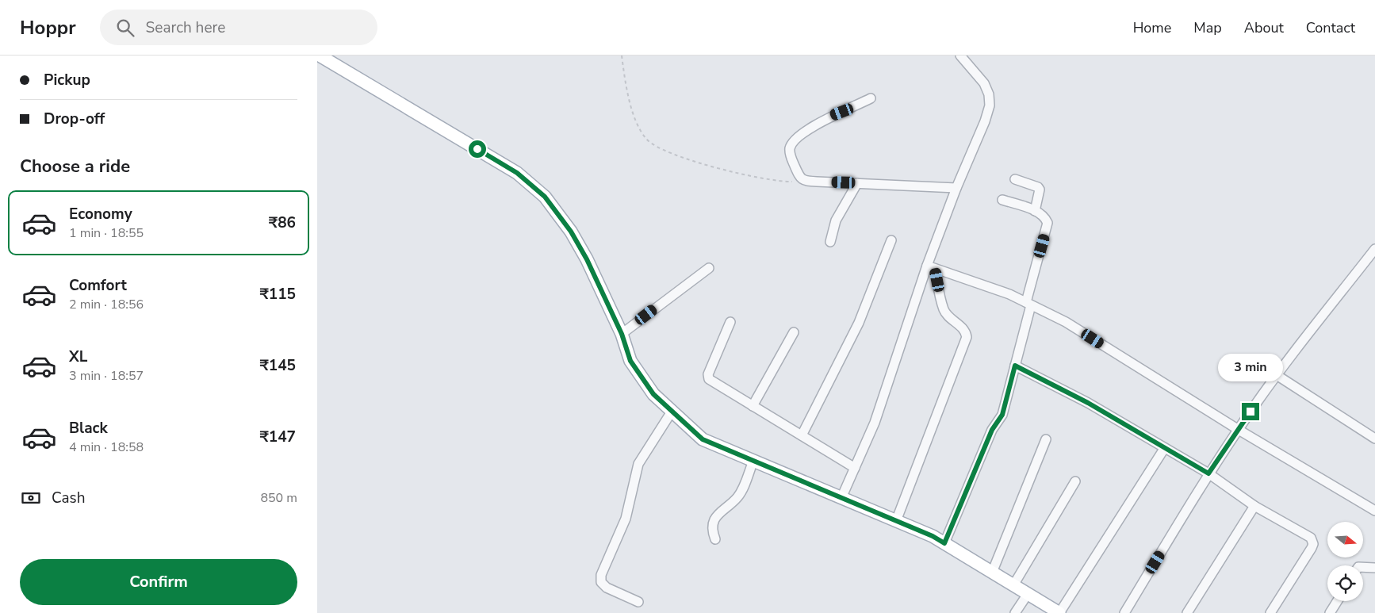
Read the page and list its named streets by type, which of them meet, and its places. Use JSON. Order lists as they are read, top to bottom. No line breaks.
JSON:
{"north":"right","page":{"header":"Hoppr","search":"Search here","nav":["Home","Map","About","Contact"],"banner":["Pickup","Drop-off"],"heading":"Choose a ride","list":[{"name":"Economy","note":"1 min · 18:55","value":"₹86"},{"name":"Comfort","note":"2 min · 18:56","value":"₹115"},{"name":"XL","note":"3 min · 18:57","value":"₹145"},{"name":"Black","note":"4 min · 18:58","value":"₹147"}],"bubble":"3 min","pay":["Cash","850 m"],"buttons":"Confirm"}}
